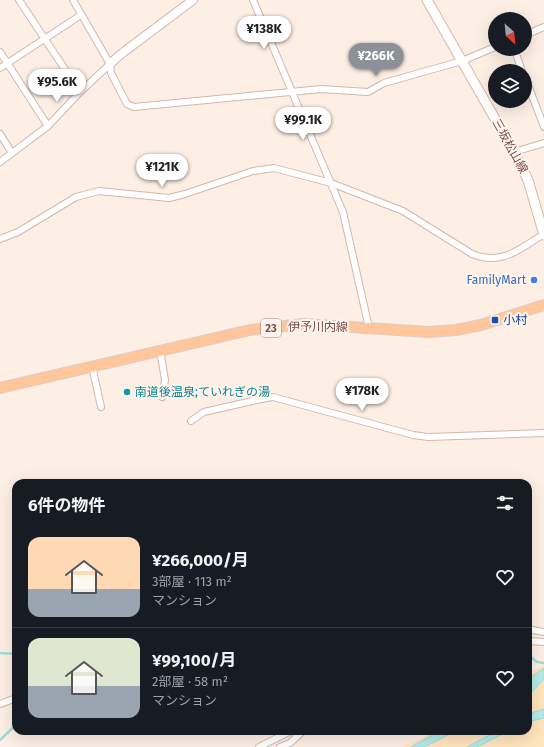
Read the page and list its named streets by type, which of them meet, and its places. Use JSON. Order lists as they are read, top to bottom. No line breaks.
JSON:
{"streets":{"main road":["三坂松山線","伊予川内線","23"]},"places":{"other":["FamilyMart","南道後温泉;ていれぎの湯"],"transit":["小村"]},"north":"bottom right","page":{"price":["¥138K","¥266K","¥95.6K","¥99.1K","¥121K","¥178K"],"heading":"6件の物件","list":[{"name":"¥266,000/月","note":"3部屋 · 113 m² · マンション"},{"name":"¥99,100/月","note":"2部屋 · 58 m² · マンション"}]}}
